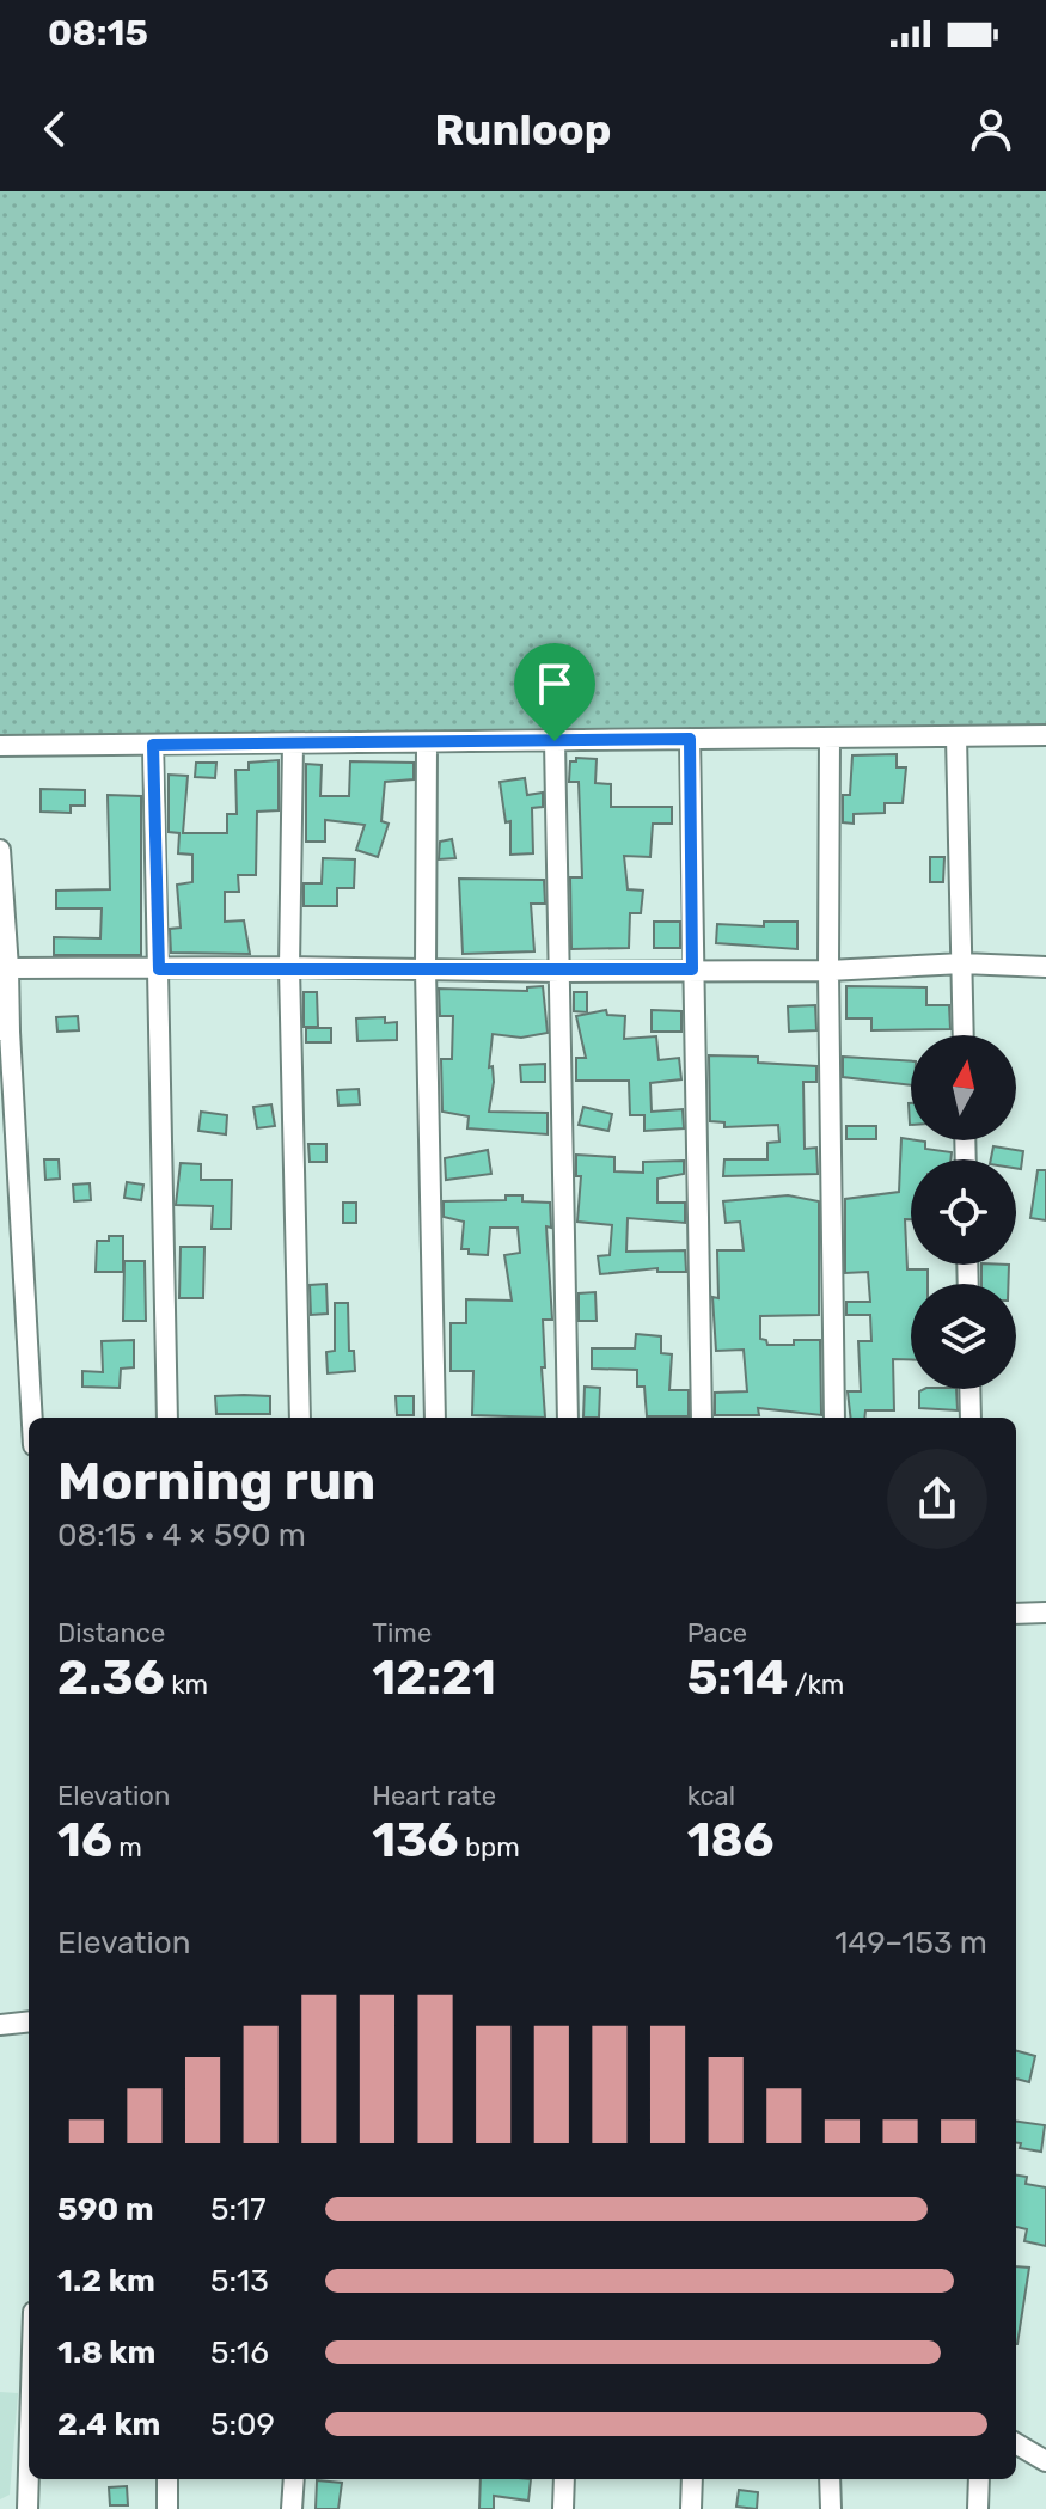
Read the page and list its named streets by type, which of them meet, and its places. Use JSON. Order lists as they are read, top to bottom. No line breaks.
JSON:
{"north":"top","page":{"status":"08:15","header":"Runloop","heading":["Morning run","08:15 · 4 × 590 m"],"stats":[["Distance","2.36 km"],["Time","12:21"],["Pace","5:14 /km"],["Elevation","16 m"],["Heart rate","136 bpm"],["kcal","186"]],"chart":["Elevation","149–153 m"],"list":[{"name":"590 m","note":"5:17"},{"name":"1.2 km","note":"5:13"},{"name":"1.8 km","note":"5:16"},{"name":"2.4 km","note":"5:09"}]}}
